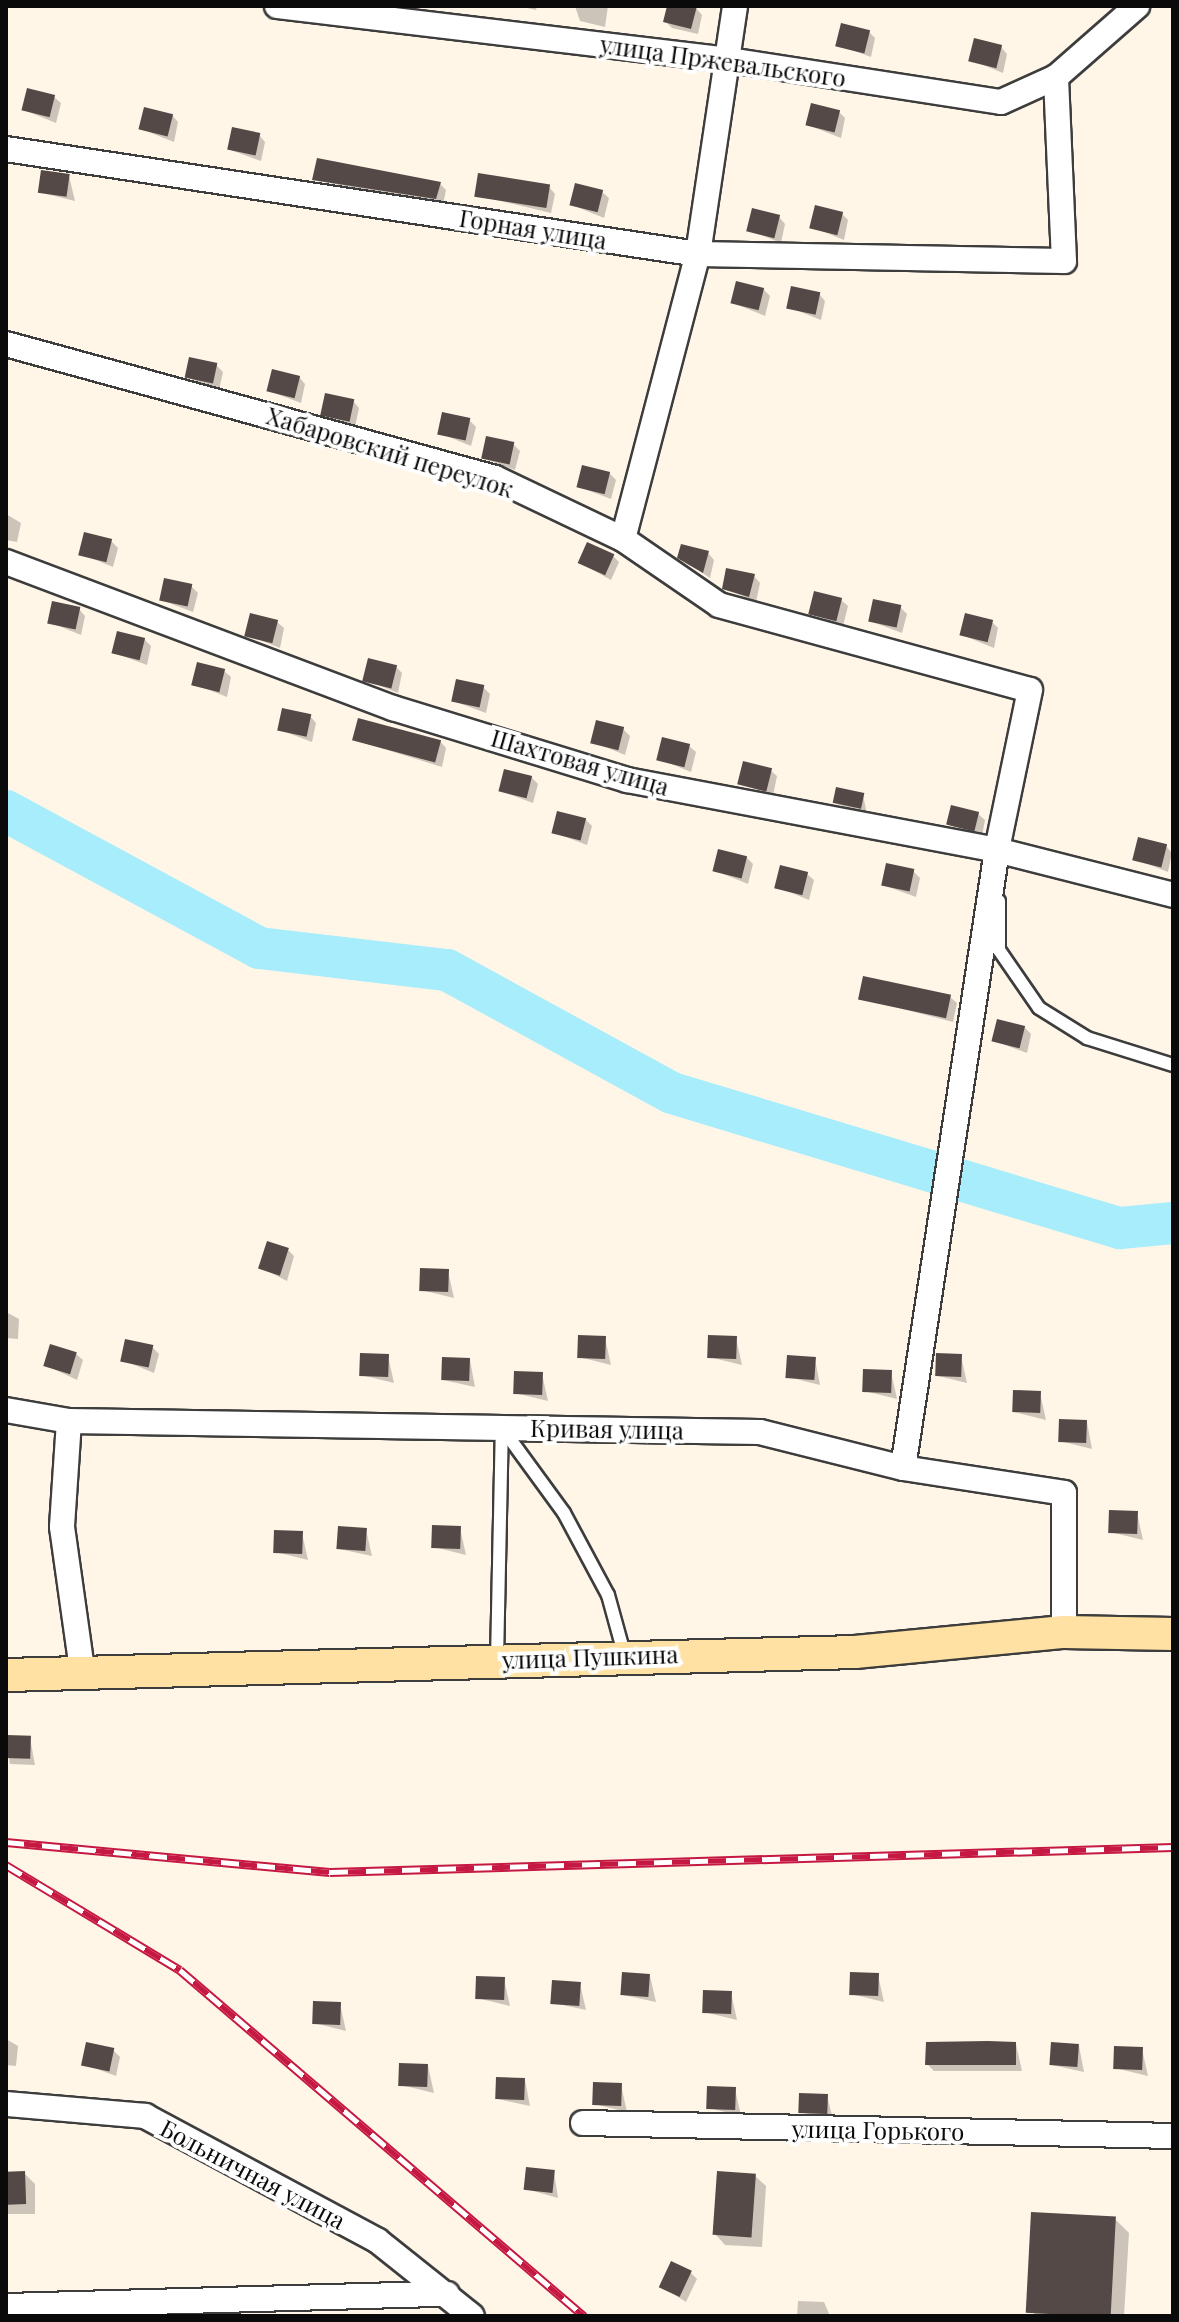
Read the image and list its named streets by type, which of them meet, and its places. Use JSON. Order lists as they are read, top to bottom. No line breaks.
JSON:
{"streets":{"main road":["улица Пушкина"],"street":["улица Пржевальского","Горная улица","Хабаровский переулок","Шахтовая улица","Кривая улица","улица Горького","Больничная улица"]},"crossings":[["улица Пржевальского","Горная улица"],["Хабаровский переулок","Шахтовая улица"],["Кривая улица","улица Пушкина"]]}
